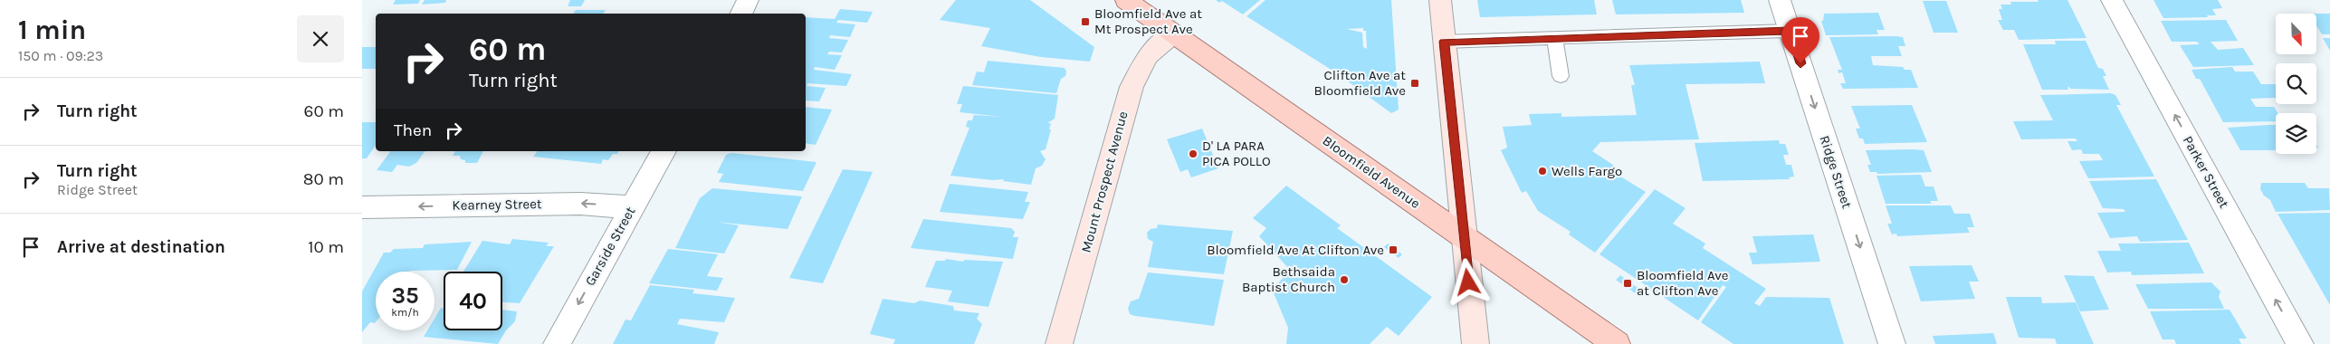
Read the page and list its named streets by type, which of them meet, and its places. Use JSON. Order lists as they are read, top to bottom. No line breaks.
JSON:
{"streets":{"main road":["Bloomfield Avenue","Mount Prospect Avenue"],"street":["Ridge Street","Parker Street","Kearney Street","Garside Street"]},"crossings":[["Bloomfield Avenue","Mount Prospect Avenue"],["Kearney Street","Garside Street"]],"one_way":["Ridge Street","Parker Street","Kearney Street","Garside Street"],"places":{"transit":["Bloomfield Ave at Mt Prospect Ave","Clifton Ave at Bloomfield Ave","Bloomfield Ave At Clifton Ave","Bloomfield Ave at Clifton Ave"],"other":["D' LA PARA PICA POLLO","Wells Fargo","Bethsaida Baptist Church"]},"north":"bottom right","page":{"heading":["1 min","150 m · 09:23"],"turn":["60 m","Turn right"],"list":[{"name":"Turn right","value":"60 m"},{"name":"Turn right","note":"Ridge Street","value":"80 m"},{"name":"Arrive at destination","value":"10 m"}],"then":"Then","speed":"35 km/h","limit":"40"}}
